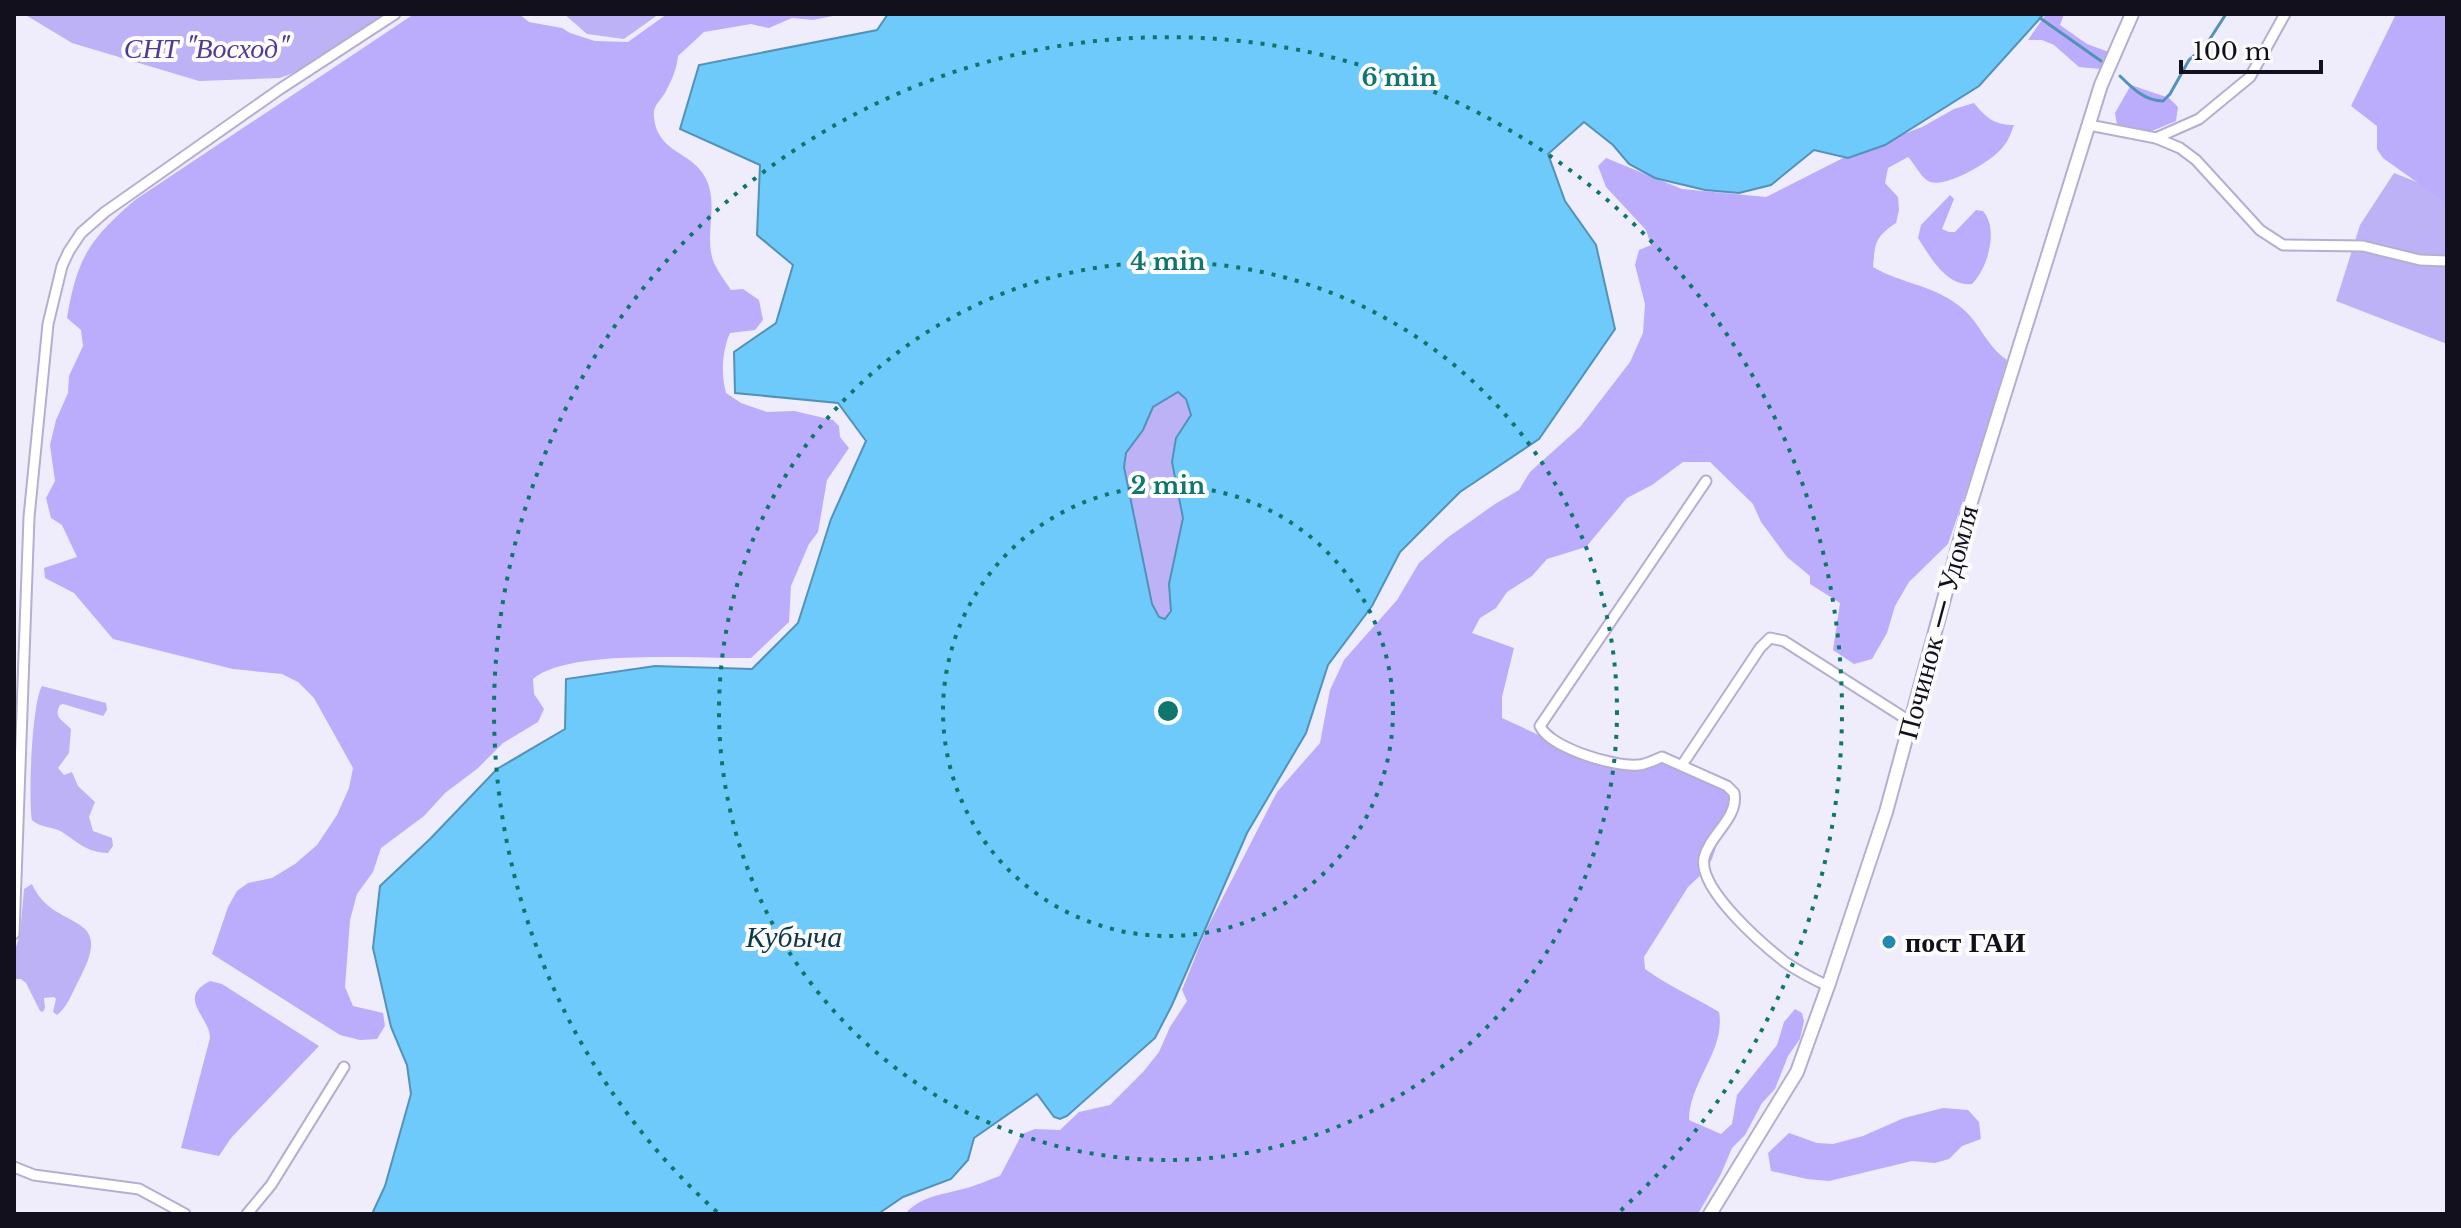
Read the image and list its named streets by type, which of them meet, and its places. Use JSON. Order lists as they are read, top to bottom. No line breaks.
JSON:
{"streets":{"main road":["Починок — Удомля"]},"water":["Кубыча"],"parks":["СНТ \"Восход\""],"places":["пост ГАИ"],"scale_bar":"100 m","rings":["6 min","4 min","2 min"]}
